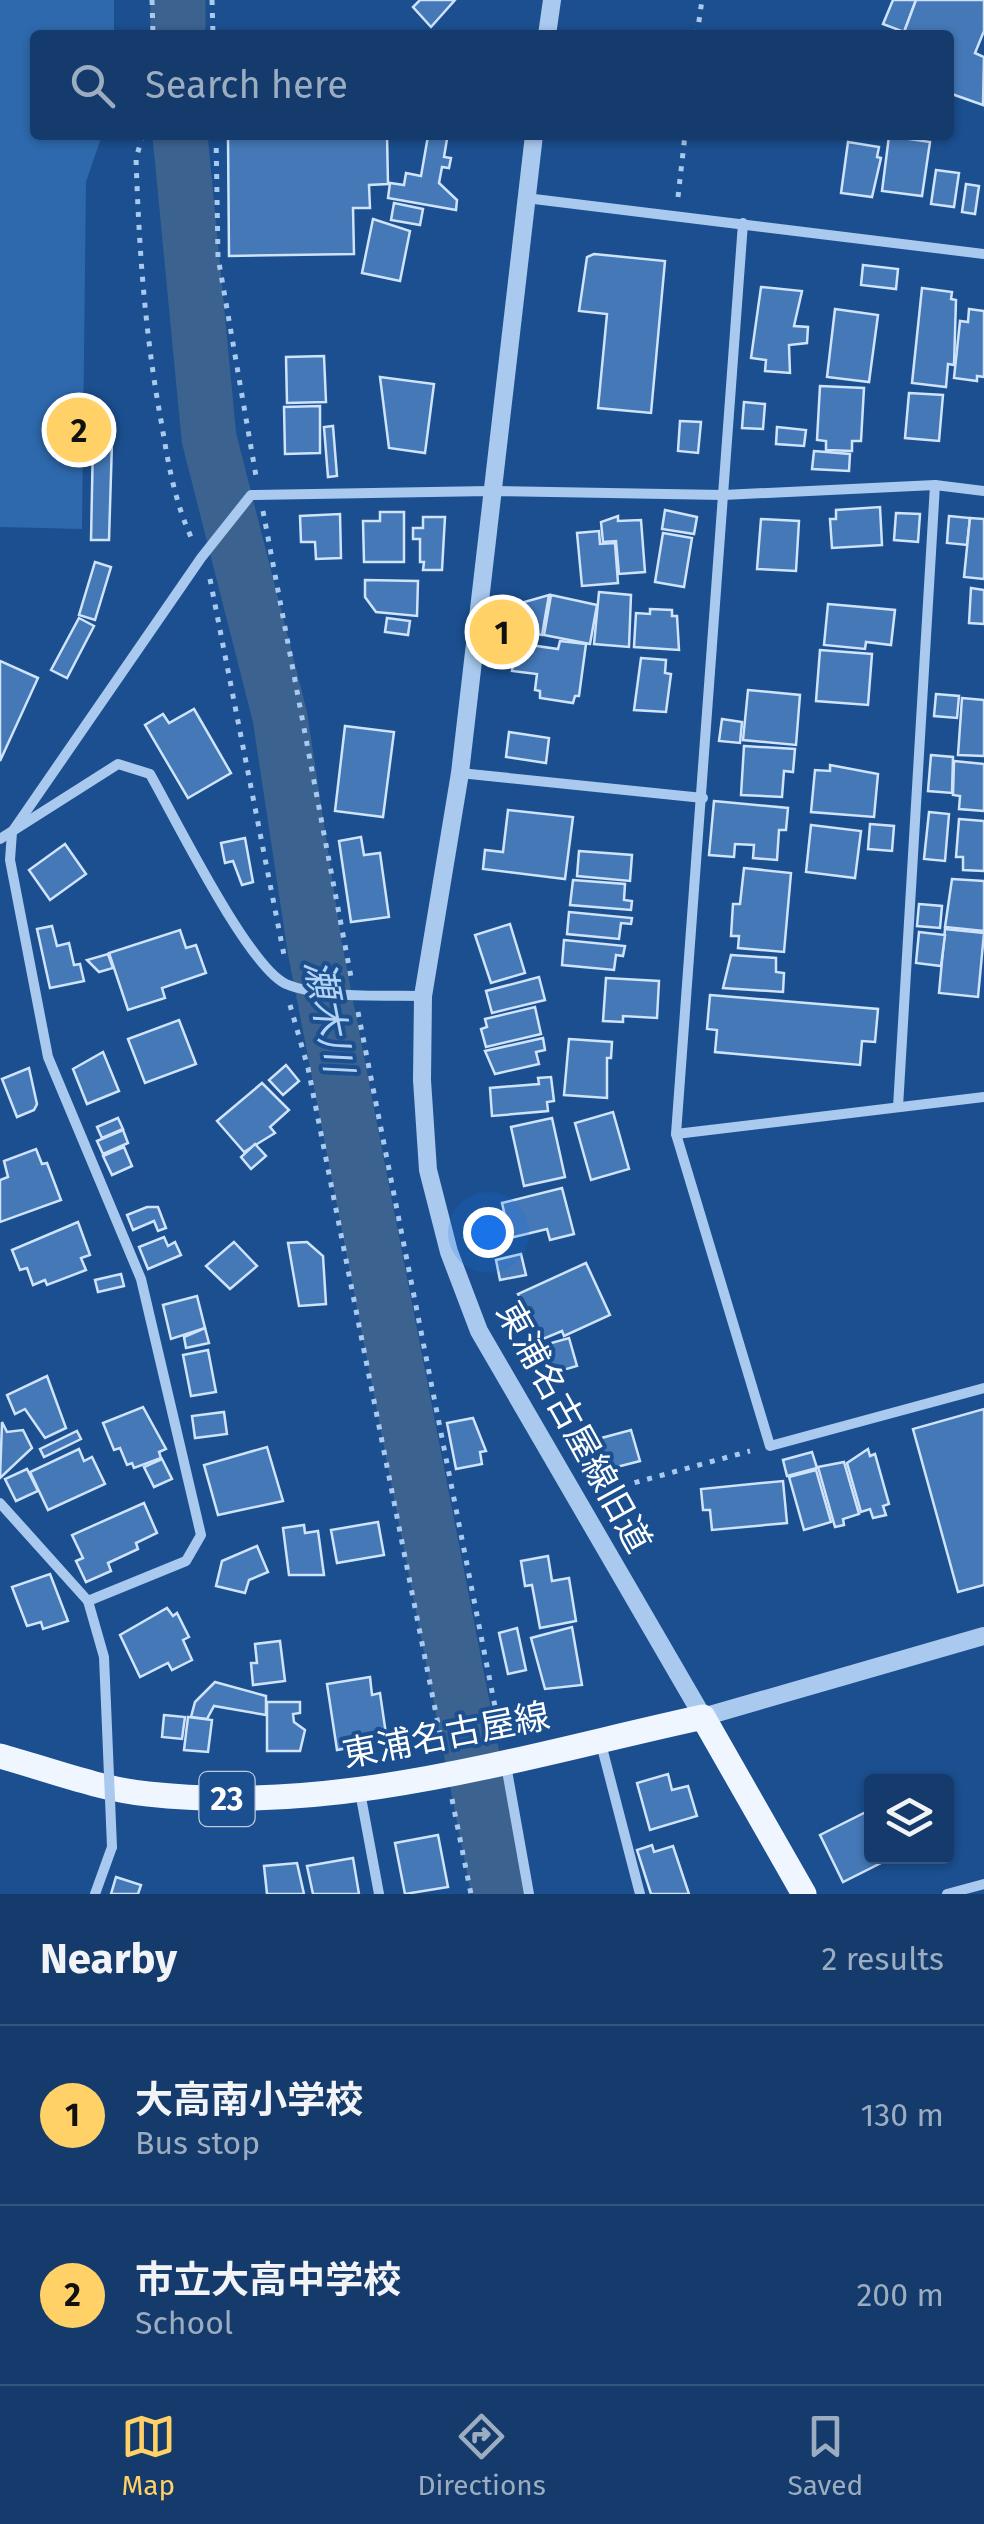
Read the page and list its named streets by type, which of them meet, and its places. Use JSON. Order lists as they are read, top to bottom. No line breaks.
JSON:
{"streets":{"main road":["東浦名古屋線","23"],"street":["東浦名古屋線旧道"]},"crossings":[["東浦名古屋線旧道","東浦名古屋線"]],"water":["瀬木川"],"page":{"search":"Search here","pins":["2","1"],"heading":["Nearby","2 results"],"list":[{"mark":"1","name":"大高南小学校","note":"Bus stop","value":"130 m"},{"mark":"2","name":"市立大高中学校","note":"School","value":"200 m"}],"nav":["Map","Directions","Saved"]}}
